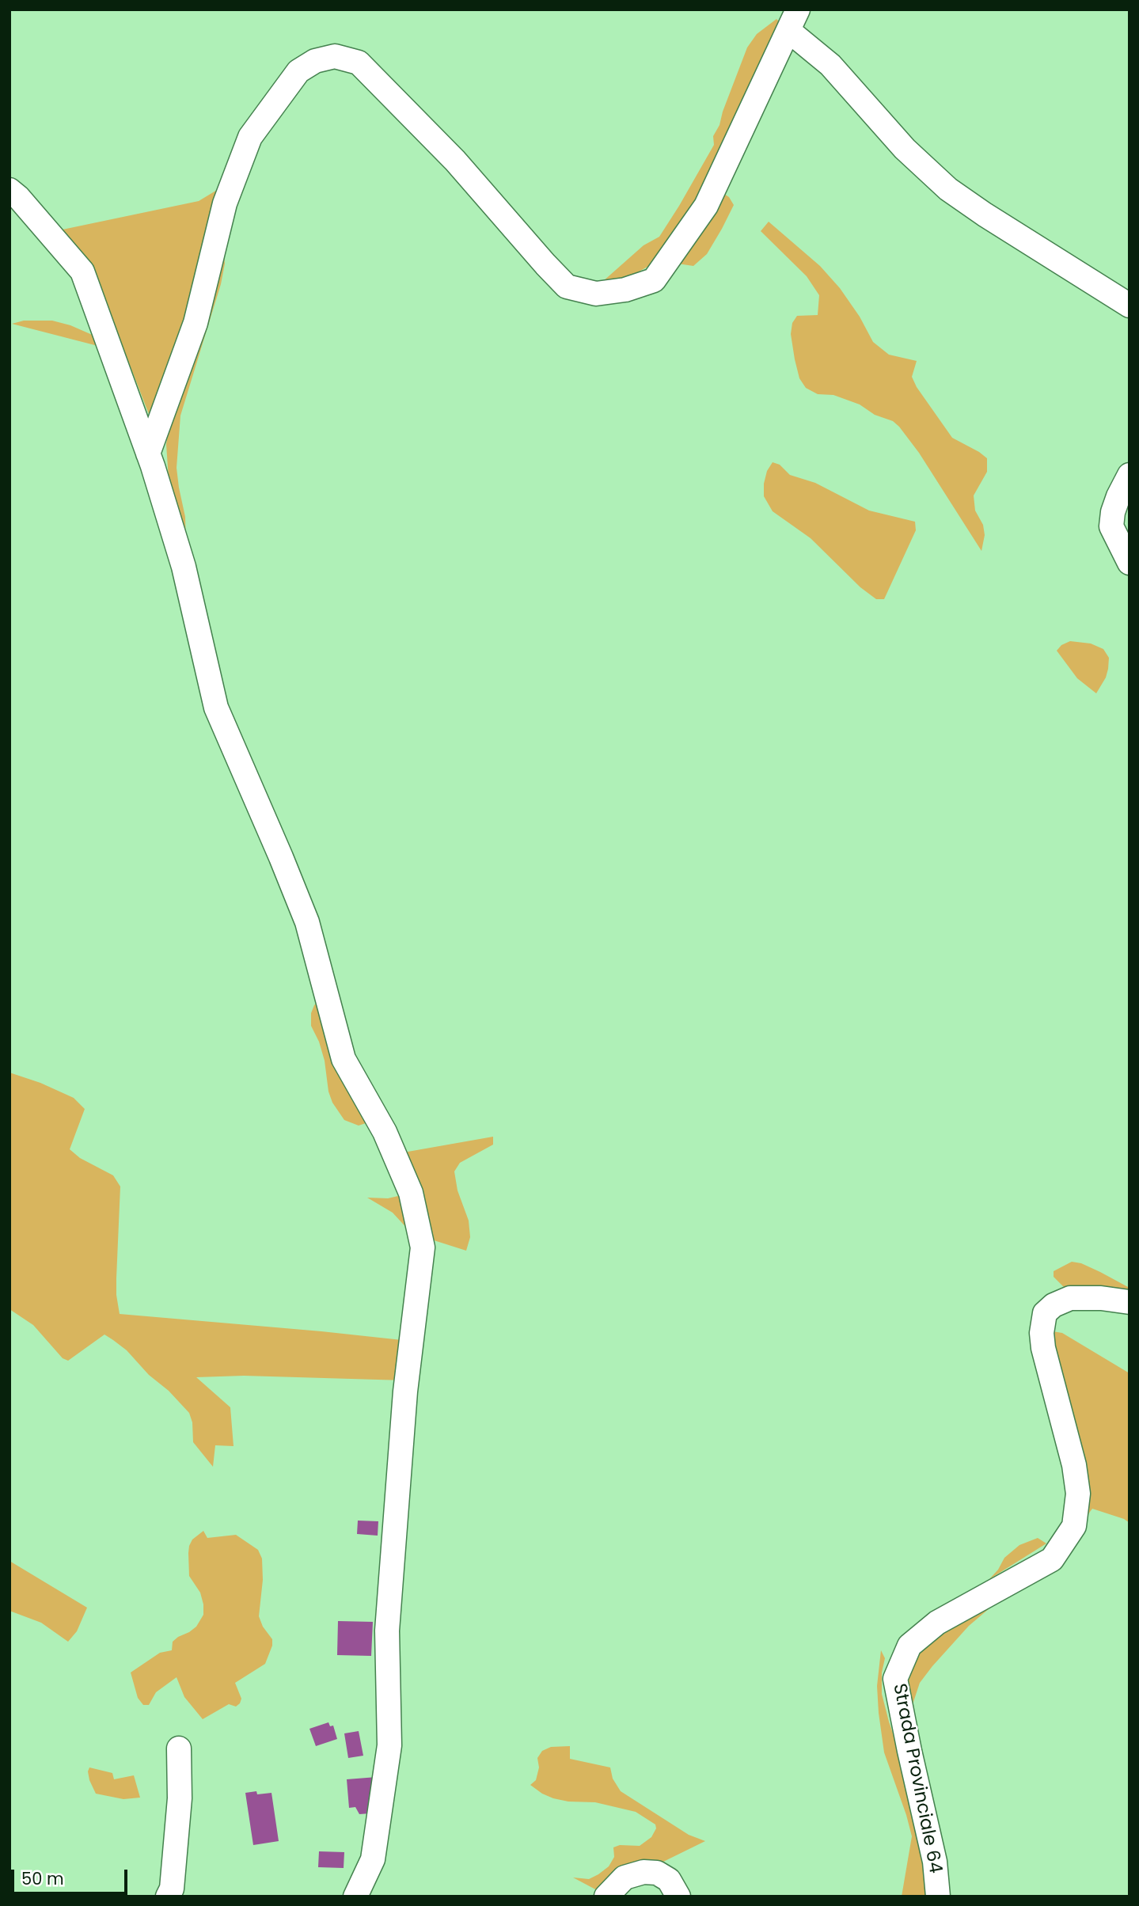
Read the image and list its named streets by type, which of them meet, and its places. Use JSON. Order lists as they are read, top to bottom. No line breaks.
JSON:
{"streets":{"street":["Strada Provinciale 64"]},"scale_bar":"50 m"}
